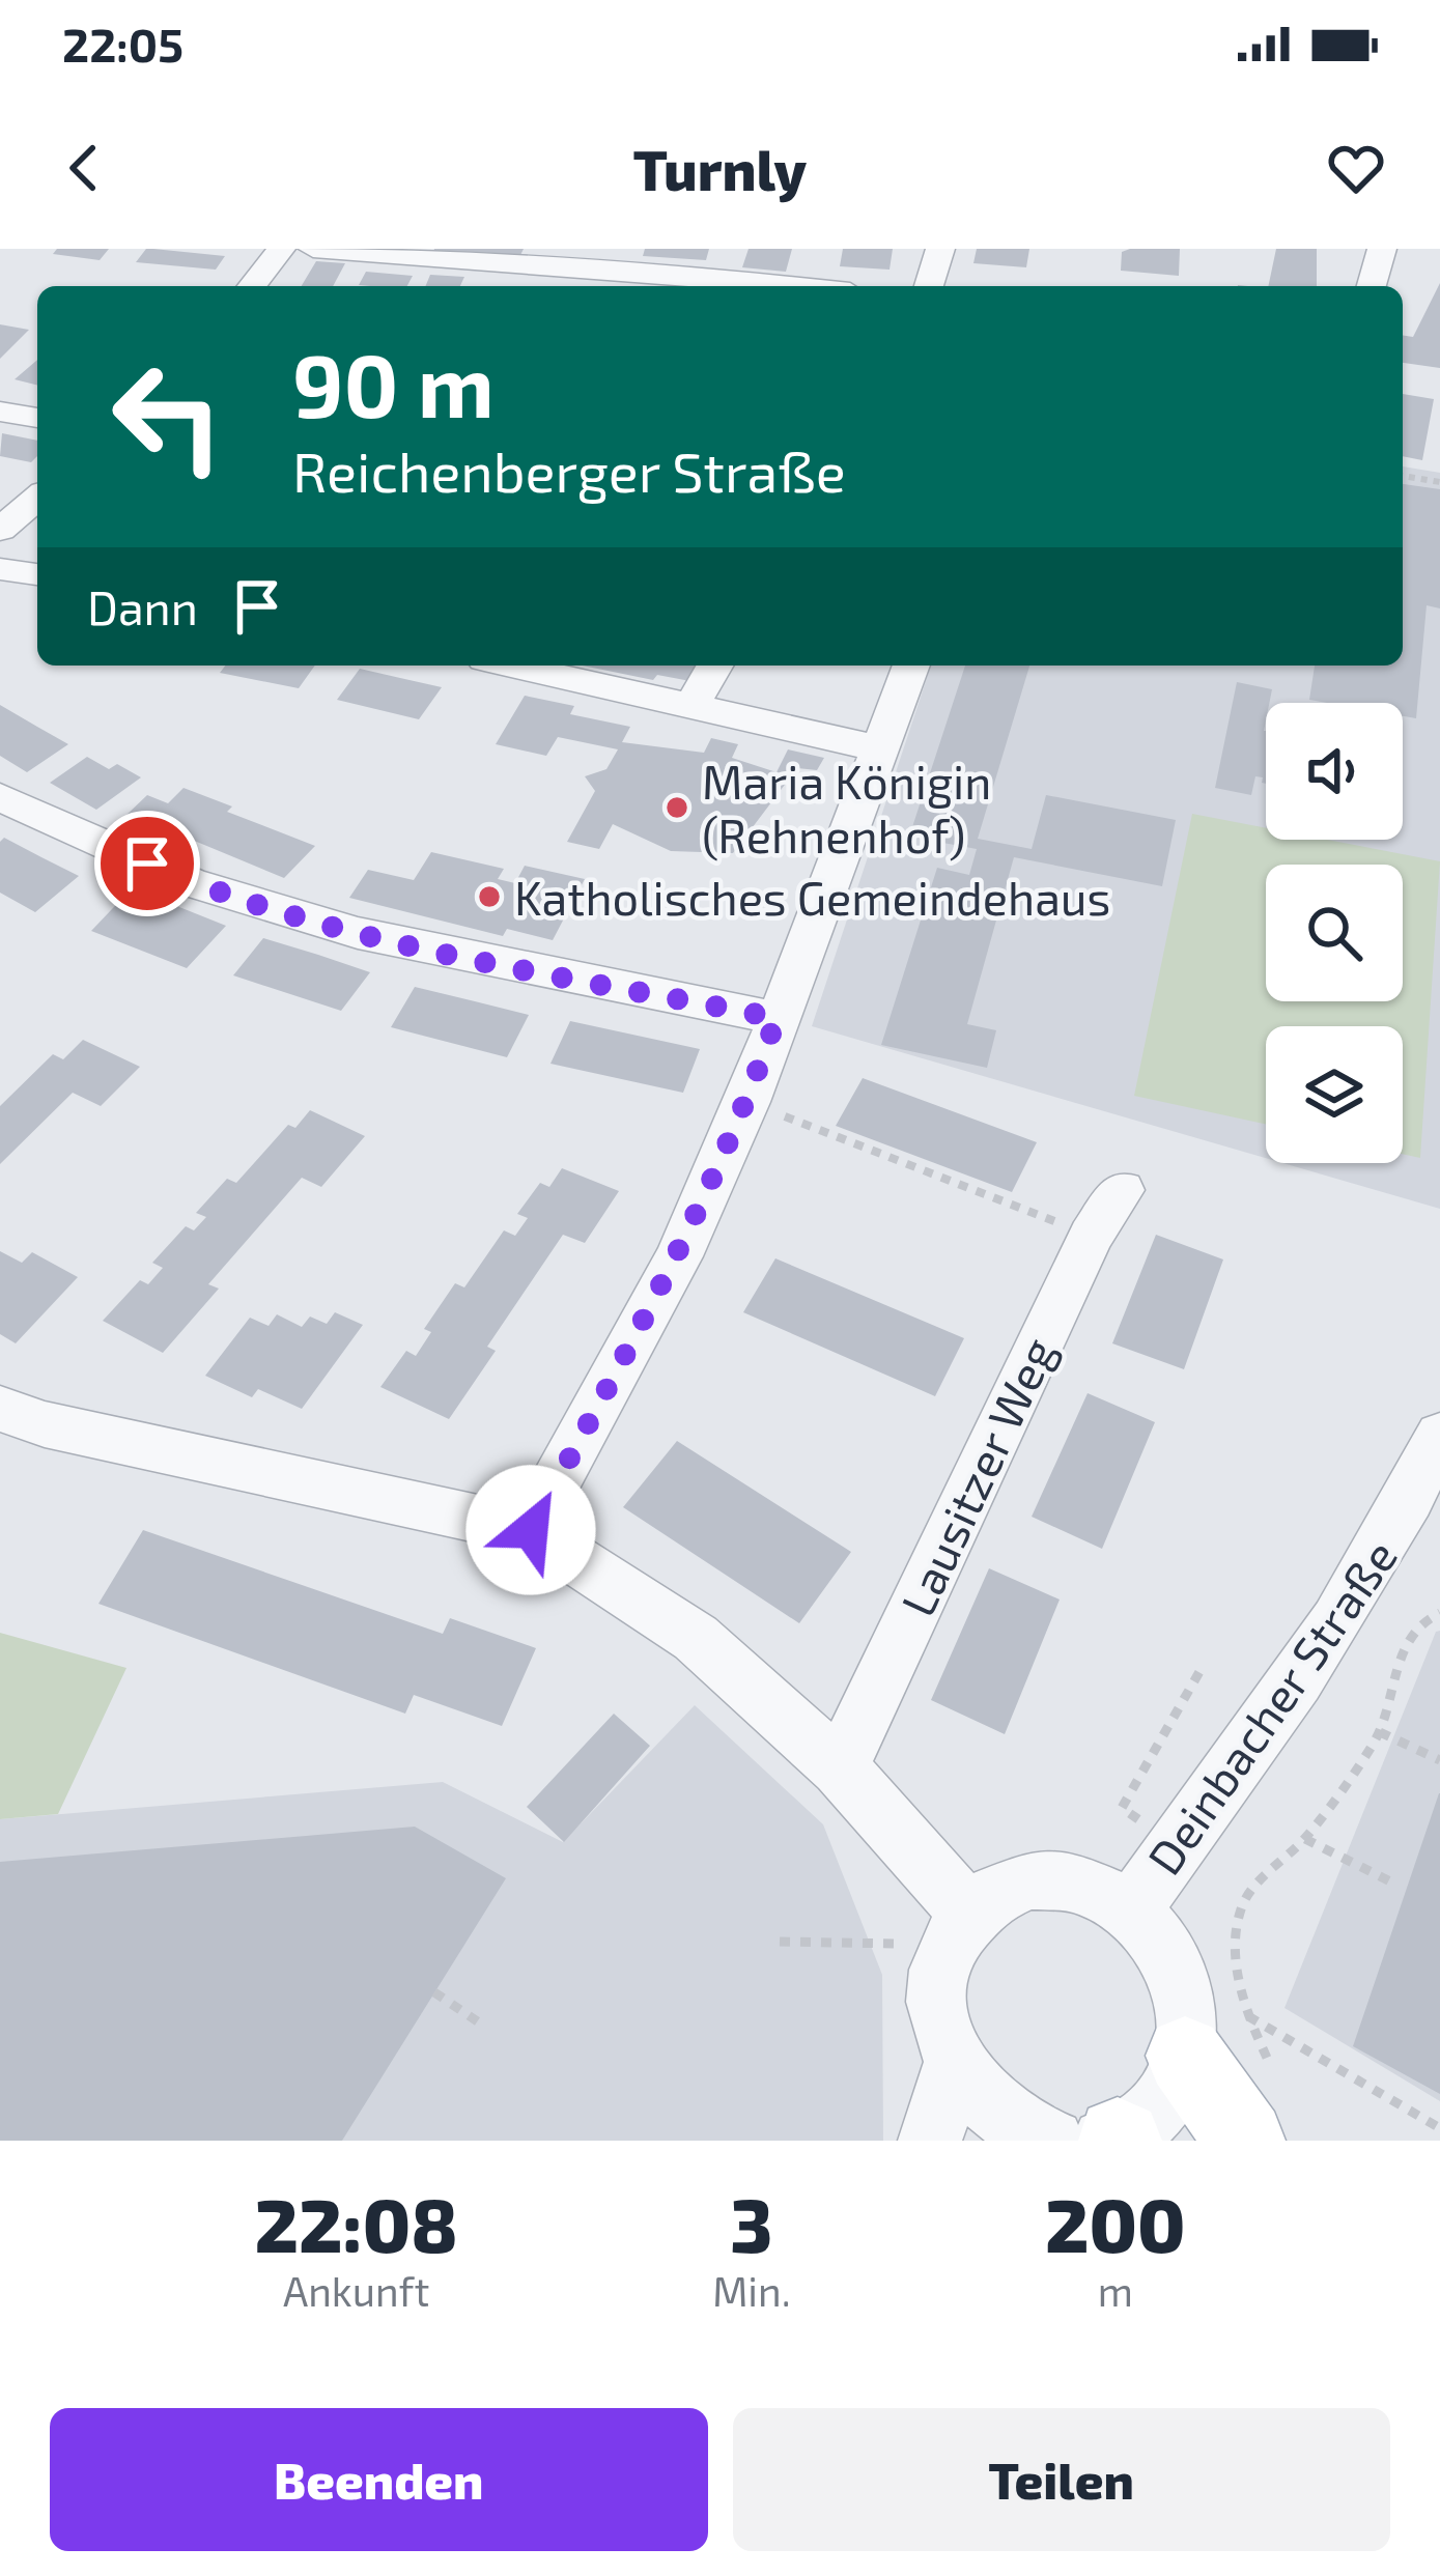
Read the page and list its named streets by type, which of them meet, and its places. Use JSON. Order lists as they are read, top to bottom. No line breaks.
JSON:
{"streets":{"street":["Lausitzer Weg","Deinbacher Straße"]},"places":["Maria Königin (Rehnenhof)","Katholisches Gemeindehaus"],"page":{"status":"22:05","header":"Turnly","turn":["90 m","Reichenberger Straße"],"then":"Dann","eta":["22:08","Ankunft","3","Min.","200","m"],"buttons":["Beenden","Teilen"]}}
